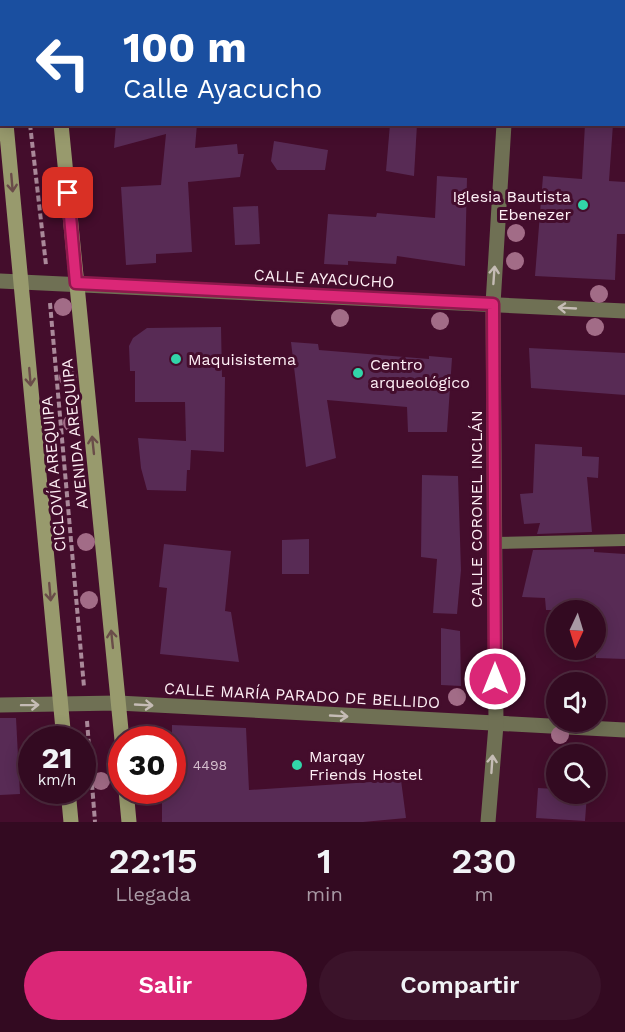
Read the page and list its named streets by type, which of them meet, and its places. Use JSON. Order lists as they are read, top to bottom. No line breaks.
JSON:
{"streets":{"main road":["AVENIDA AREQUIPA"],"street":["CALLE AYACUCHO","CALLE CORONEL INCLÁN","CALLE MARÍA PARADO DE BELLIDO"],"path":["CICLOVÍA AREQUIPA"]},"crossings":[["CALLE AYACUCHO","AVENIDA AREQUIPA"],["CALLE AYACUCHO","CICLOVÍA AREQUIPA"],["CALLE AYACUCHO","CALLE CORONEL INCLÁN"],["AVENIDA AREQUIPA","CALLE MARÍA PARADO DE BELLIDO"],["CICLOVÍA AREQUIPA","CALLE MARÍA PARADO DE BELLIDO"],["CALLE CORONEL INCLÁN","CALLE MARÍA PARADO DE BELLIDO"]],"one_way":["CALLE CORONEL INCLÁN","CALLE MARÍA PARADO DE BELLIDO"],"places":["Iglesia Bautista Ebenezer","Maquisistema","Centro arqueológico","Marqay Friends Hostel"],"house_numbers":["4498"],"north":"bottom","page":{"turn":["100 m","Calle Ayacucho"],"speed":"21 km/h","limit":"30","eta":["22:15","Llegada","1","min","230","m"],"buttons":["Salir","Compartir"]}}
